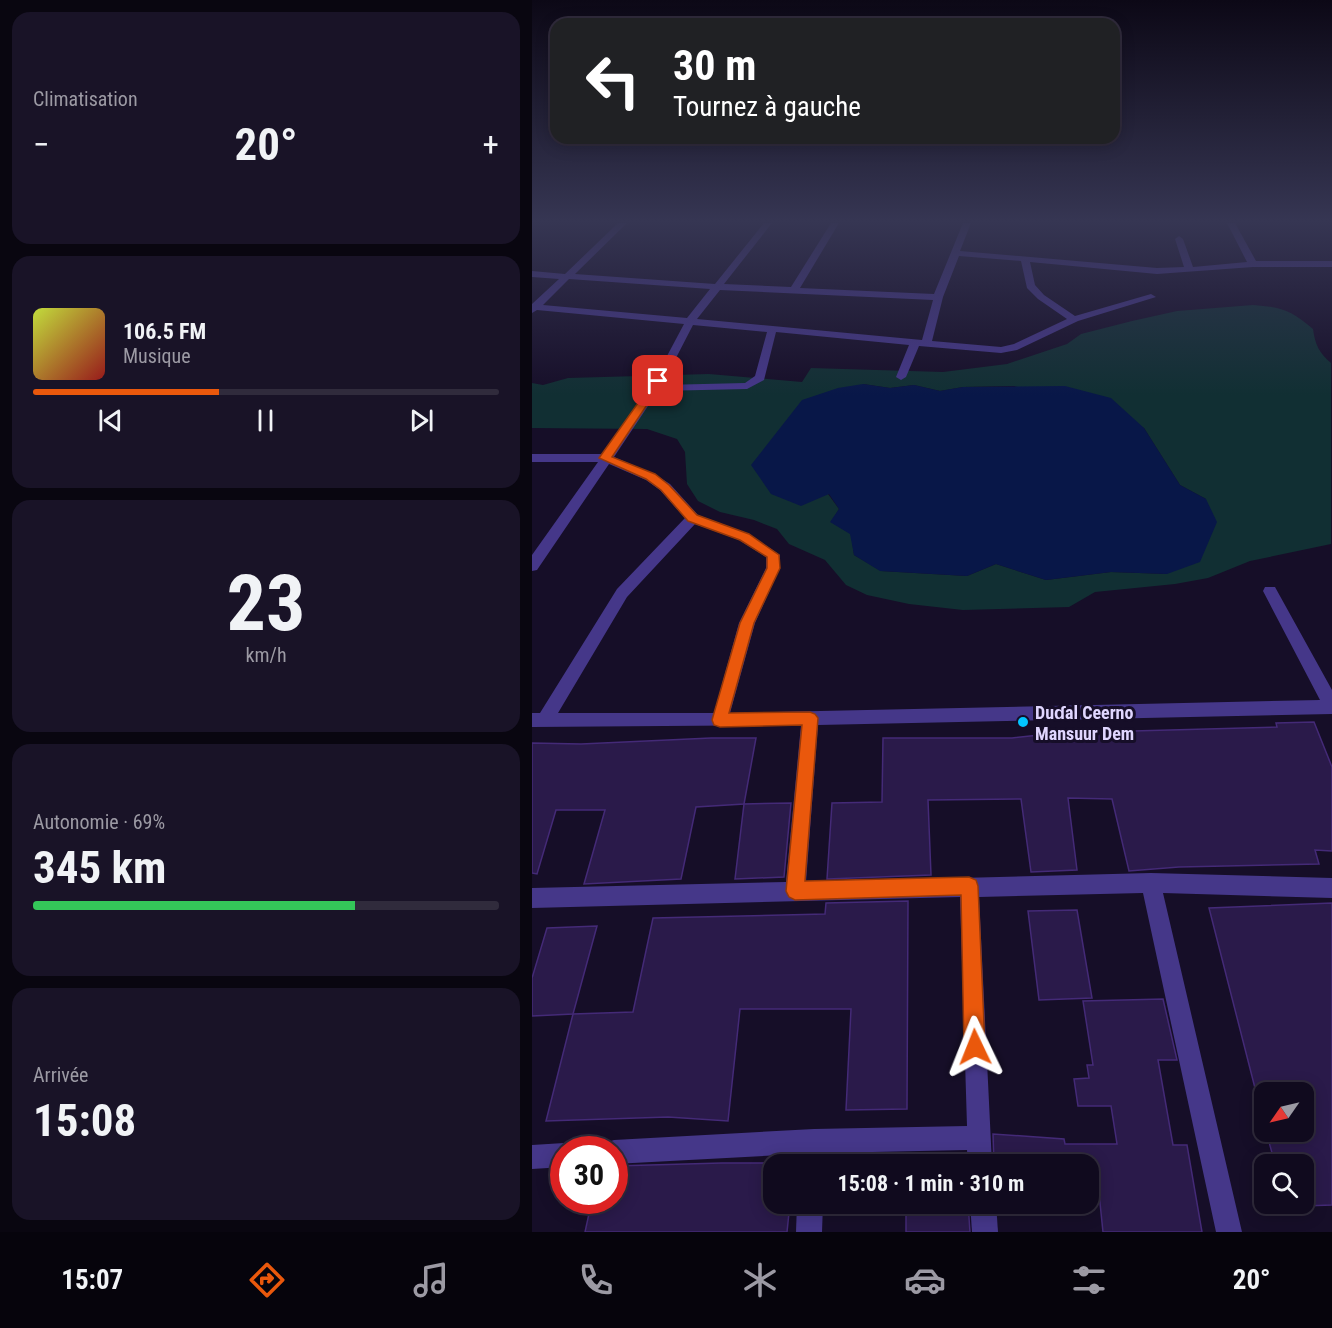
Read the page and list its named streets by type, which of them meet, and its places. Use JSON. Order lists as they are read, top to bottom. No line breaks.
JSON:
{"places":["Duɗal Ceerno Mansuur Dem"],"north":"bottom left","page":{"tile":["Climatisation",["23","km/h"],["Autonomie · 69%","345 km"],["Arrivée","15:08"]],"turn":["30 m","Tournez à gauche"],"heat":["−","20°","+"],"song":["106.5 FM","Musique"],"limit":"30","trip":"15:08 · 1 min · 310 m","tabs":["15:07","20°"]}}
